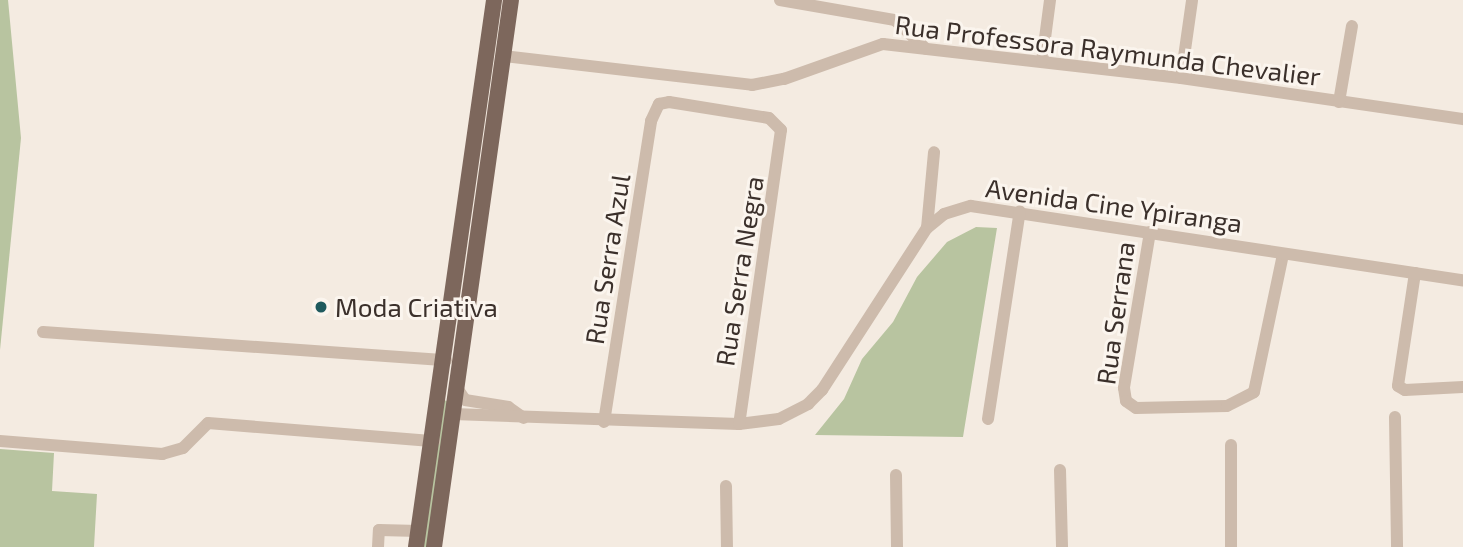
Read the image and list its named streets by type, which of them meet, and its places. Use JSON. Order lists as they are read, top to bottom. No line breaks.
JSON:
{"streets":{"street":["Rua Professora Raymunda Chevalier","Avenida Cine Ypiranga","Rua Serra Azul","Rua Serra Negra","Rua Serrana"]},"crossings":[["Avenida Cine Ypiranga","Rua Serra Azul"],["Avenida Cine Ypiranga","Rua Serra Negra"],["Avenida Cine Ypiranga","Rua Serrana"],["Rua Serra Azul","Rua Serra Negra"]],"places":["Moda Criativa"]}
